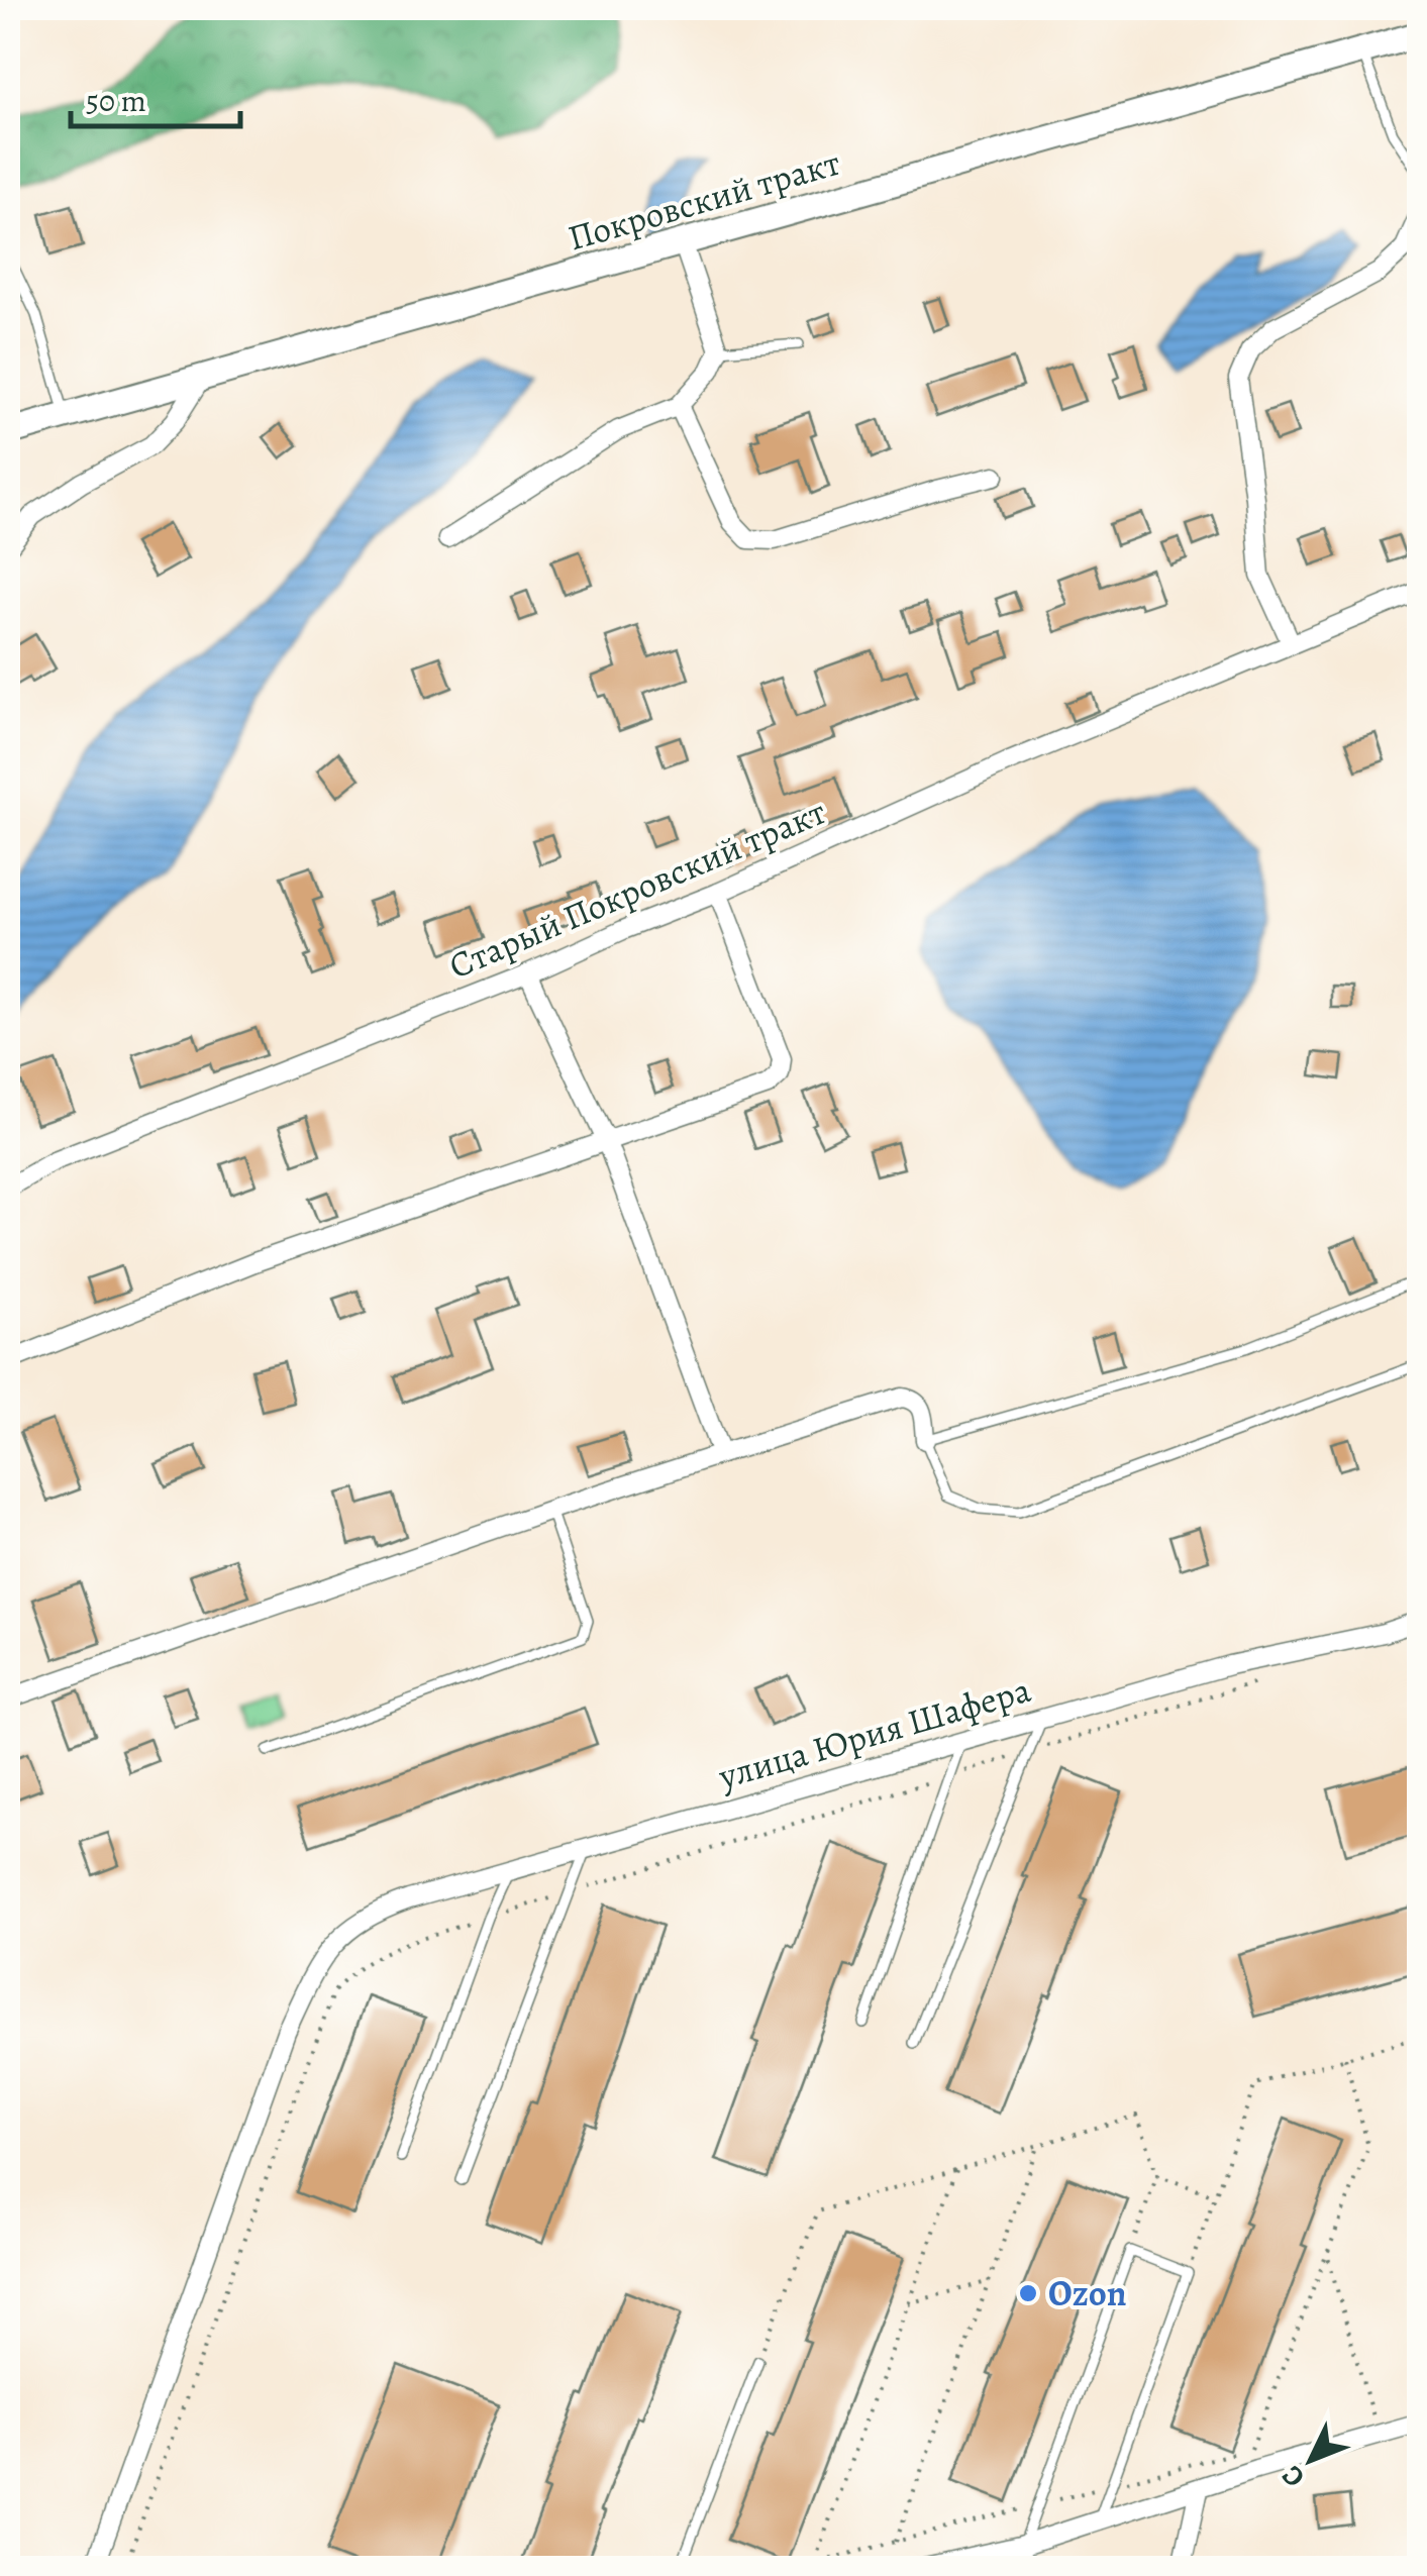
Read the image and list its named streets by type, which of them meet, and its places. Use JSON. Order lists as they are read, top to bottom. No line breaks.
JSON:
{"streets":{"main road":["Покровский тракт"],"street":["Старый Покровский тракт","улица Юрия Шафера"]},"places":["Ozon"],"scale_bar":"50 m","north":"bottom left"}
